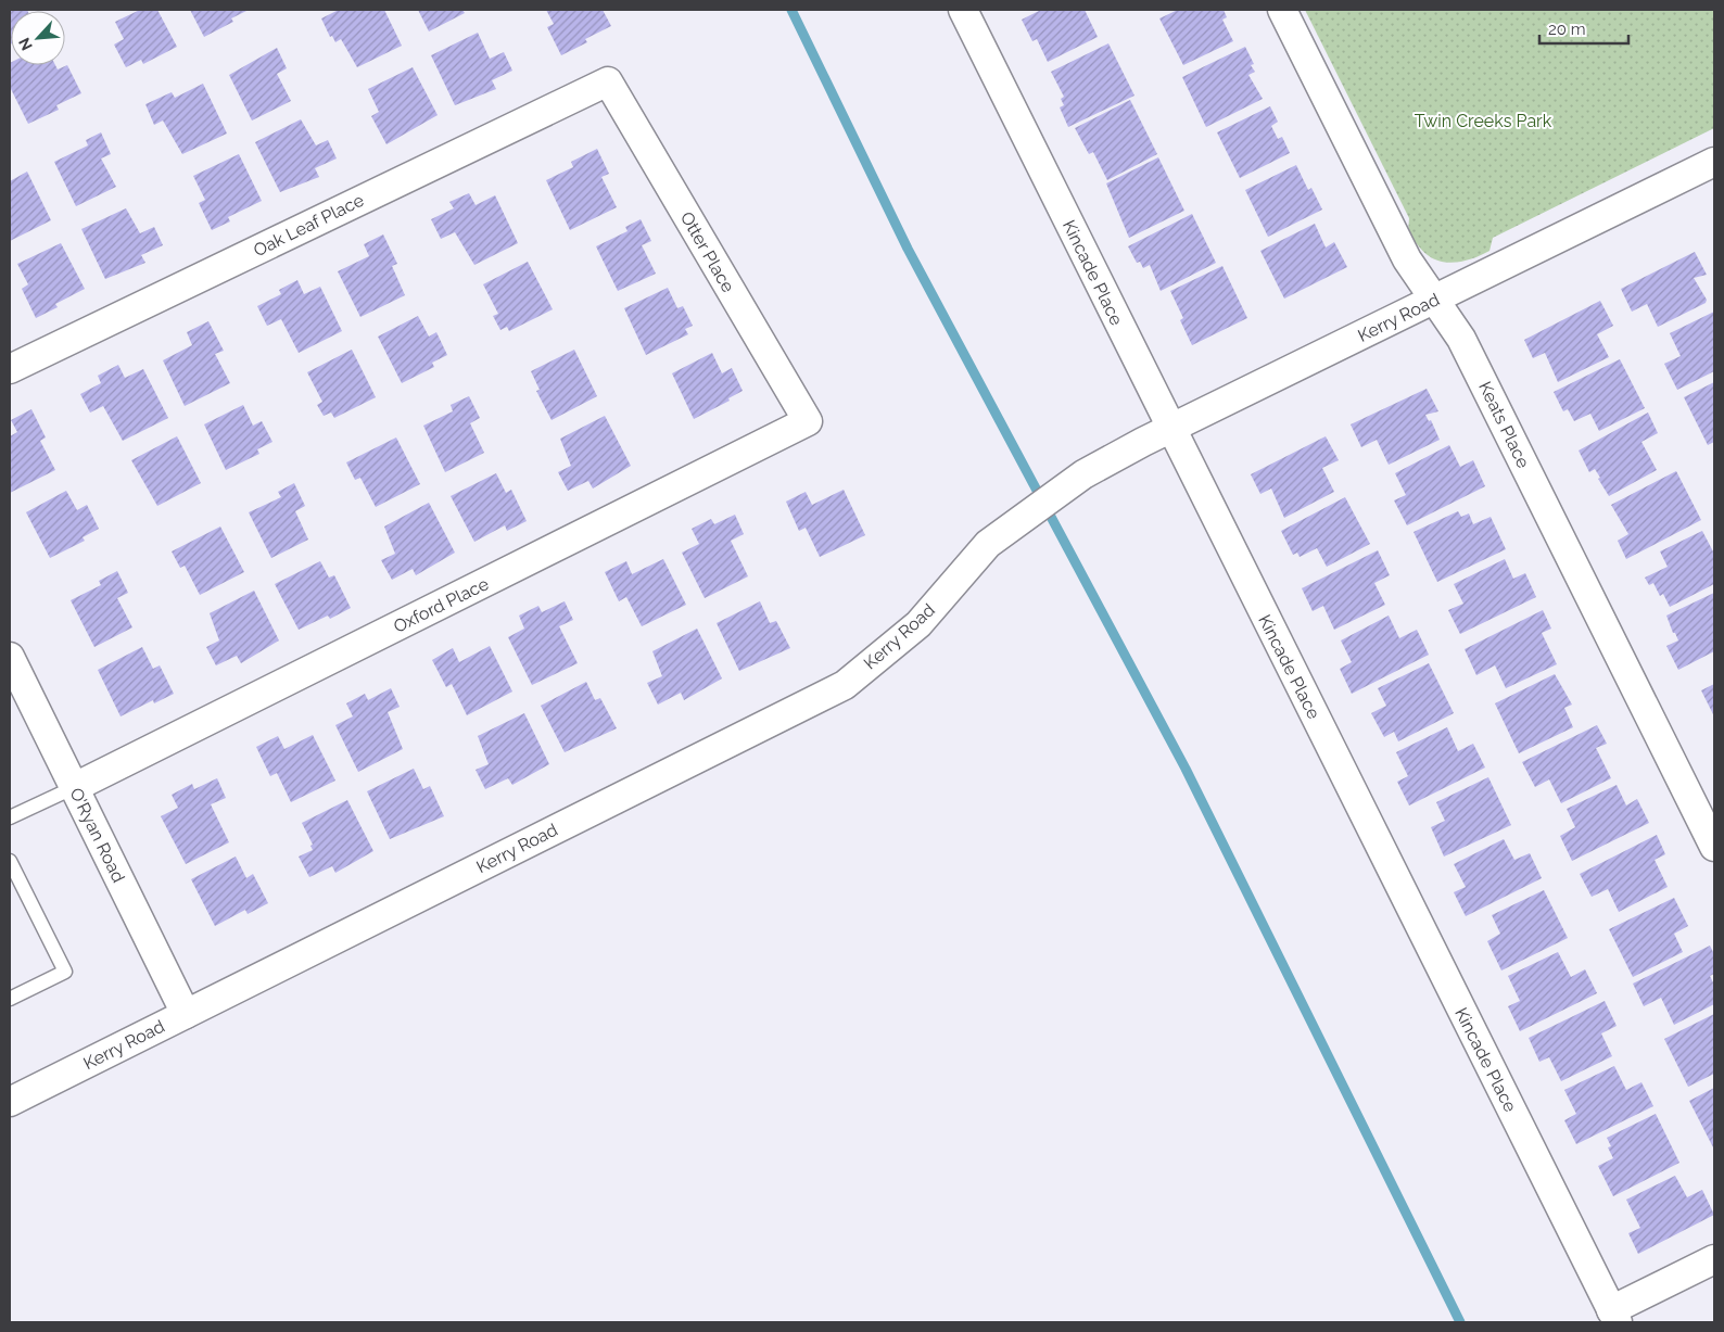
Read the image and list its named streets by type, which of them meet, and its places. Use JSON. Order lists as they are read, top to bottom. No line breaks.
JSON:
{"streets":{"street":["Oak Leaf Place","Otter Place","Kincade Place","Kerry Road","Keats Place","Oxford Place","O'Ryan Road"]},"crossings":[["Oak Leaf Place","Otter Place"],["Otter Place","Oxford Place"],["Kincade Place","Kerry Road"],["Kerry Road","Keats Place"],["Kerry Road","O'Ryan Road"],["Oxford Place","O'Ryan Road"]],"parks":["Twin Creeks Park"],"scale_bar":"20 m","north":"bottom left"}
